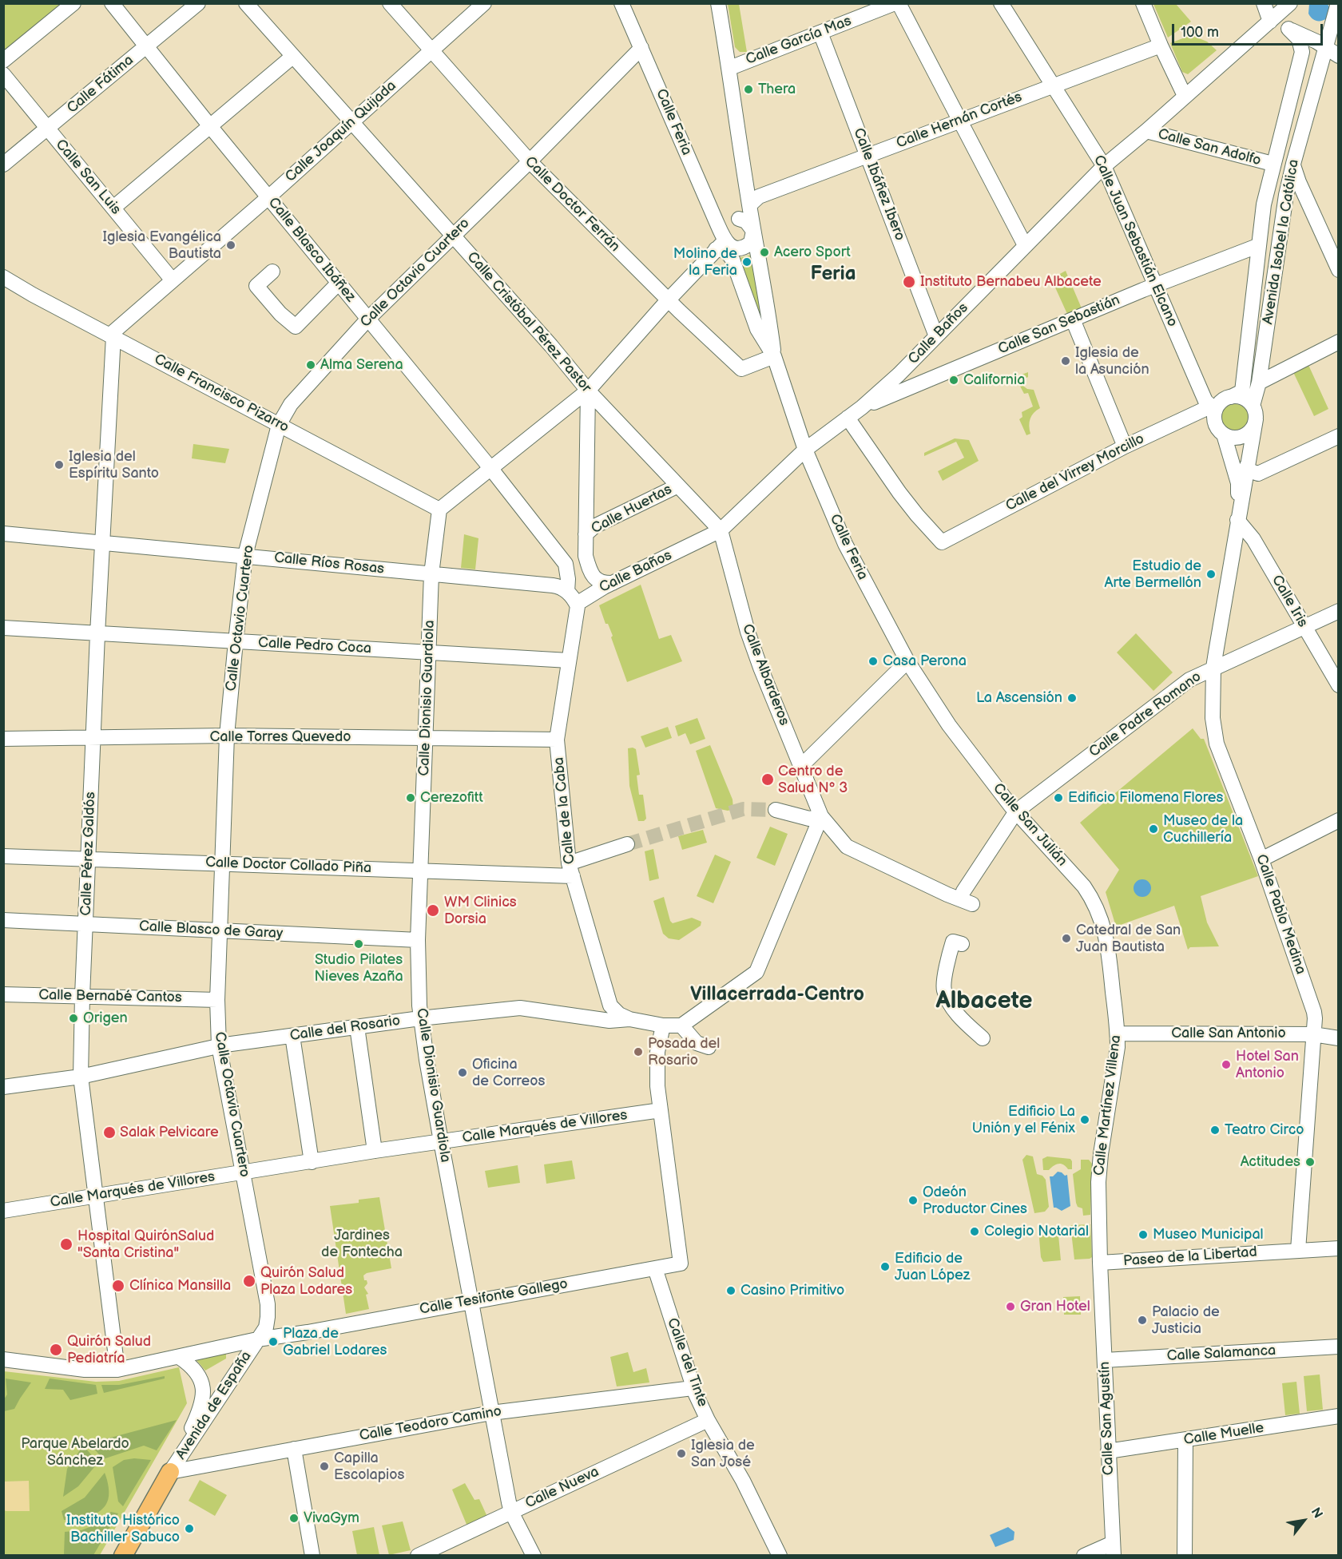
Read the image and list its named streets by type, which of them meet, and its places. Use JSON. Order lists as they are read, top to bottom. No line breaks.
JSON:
{"streets":{"main road":["Avenida de España"],"street":["Calle García Mas","Calle Fátima","Calle Hernán Cortés","Calle Feria","Calle Joaquín Quijada","Calle San Adolfo","Calle San Luis","Calle Ibáñez Ibero","Calle Doctor Ferrán","Calle Juan Sebastián Elcano","Avenida Isabel la Católica","Calle Blasco Ibáñez","Calle Octavio Cuartero","Calle Cristóbal Pérez Pastor","Calle San Sebastián","Calle Baños","Calle Francisco Pizarro","Calle del Virrey Morcillo","Calle Huertas","Calle Ríos Rosas","Calle Iris","Calle Pedro Coca","Calle Albarderos","Calle Dionisio Guardiola","Calle Padre Romano","Calle Torres Quevedo","Calle de la Caba","Calle San Julián","Calle Pérez Galdós","Calle Doctor Collado Piña","Calle Pablo Medina","Calle Blasco de Garay","Calle Bernabé Cantos","Calle del Rosario","Calle San Antonio","Calle Martínez Villena","Calle Marqués de Villores","Paseo de la Libertad","Calle Tesifonte Gallego","Calle Salamanca","Calle del Tinte","Calle San Agustín","Calle Teodoro Camino","Calle Muelle","Calle Nueva"]},"crossings":[["Calle García Mas","Calle Feria"],["Calle García Mas","Calle Ibáñez Ibero"],["Calle Fátima","Calle San Luis"],["Calle Fátima","Calle Blasco Ibáñez"],["Calle Hernán Cortés","Calle Feria"],["Calle Hernán Cortés","Calle Ibáñez Ibero"],["Calle Hernán Cortés","Calle Juan Sebastián Elcano"],["Calle Feria","Calle Doctor Ferrán"],["Calle Feria","Calle Octavio Cuartero"],["Calle Feria","Calle Baños"],["Calle Feria","Calle San Julián"],["Calle Joaquín Quijada","Calle San Luis"],["Calle Joaquín Quijada","Calle Doctor Ferrán"],["Calle Joaquín Quijada","Calle Blasco Ibáñez"],["Calle Joaquín Quijada","Calle Cristóbal Pérez Pastor"],["Calle Joaquín Quijada","Calle Francisco Pizarro"],["Calle Joaquín Quijada","Calle Pérez Galdós"],["Calle San Adolfo","Avenida Isabel la Católica"],["Calle San Adolfo","Calle Baños"],["Calle Ibáñez Ibero","Calle Baños"],["Calle Doctor Ferrán","Calle Octavio Cuartero"],["Calle Juan Sebastián Elcano","Avenida Isabel la Católica"],["Calle Juan Sebastián Elcano","Calle San Sebastián"],["Calle Juan Sebastián Elcano","Calle Baños"],["Calle Juan Sebastián Elcano","Calle del Virrey Morcillo"],["Avenida Isabel la Católica","Calle San Sebastián"],["Avenida Isabel la Católica","Calle Baños"],["Avenida Isabel la Católica","Calle del Virrey Morcillo"],["Avenida Isabel la Católica","Calle Iris"],["Avenida Isabel la Católica","Calle Padre Romano"],["Avenida Isabel la Católica","Calle Pablo Medina"],["Calle Blasco Ibáñez","Calle Octavio Cuartero"],["Calle Blasco Ibáñez","Calle Ríos Rosas"],["Calle Octavio Cuartero","Calle Cristóbal Pérez Pastor"],["Calle Octavio Cuartero","Calle Francisco Pizarro"],["Calle Octavio Cuartero","Calle Ríos Rosas"],["Calle Octavio Cuartero","Calle Pedro Coca"],["Calle Octavio Cuartero","Calle Torres Quevedo"],["Calle Octavio Cuartero","Calle Doctor Collado Piña"],["Calle Octavio Cuartero","Calle Blasco de Garay"],["Calle Octavio Cuartero","Calle Bernabé Cantos"],["Calle Octavio Cuartero","Calle del Rosario"],["Calle Octavio Cuartero","Calle Marqués de Villores"],["Calle Octavio Cuartero","Calle Tesifonte Gallego"],["Calle Octavio Cuartero","Avenida de España"],["Calle Cristóbal Pérez Pastor","Calle Baños"],["Calle Cristóbal Pérez Pastor","Calle Huertas"],["Calle Cristóbal Pérez Pastor","Calle Albarderos"],["Calle San Sebastián","Calle Baños"],["Calle Baños","Calle del Virrey Morcillo"],["Calle Baños","Calle Albarderos"],["Calle Baños","Calle de la Caba"],["Calle Francisco Pizarro","Calle Dionisio Guardiola"],["Calle Francisco Pizarro","Calle Pérez Galdós"],["Calle Ríos Rosas","Calle Dionisio Guardiola"],["Calle Ríos Rosas","Calle Pérez Galdós"],["Calle Iris","Calle Padre Romano"],["Calle Pedro Coca","Calle Dionisio Guardiola"],["Calle Pedro Coca","Calle de la Caba"],["Calle Pedro Coca","Calle Pérez Galdós"],["Calle Albarderos","Calle Padre Romano"],["Calle Dionisio Guardiola","Calle Torres Quevedo"],["Calle Dionisio Guardiola","Calle Doctor Collado Piña"],["Calle Dionisio Guardiola","Calle Blasco de Garay"],["Calle Dionisio Guardiola","Calle del Rosario"],["Calle Dionisio Guardiola","Calle Marqués de Villores"],["Calle Dionisio Guardiola","Calle Tesifonte Gallego"],["Calle Dionisio Guardiola","Calle Teodoro Camino"],["Calle Dionisio Guardiola","Calle Nueva"],["Calle Padre Romano","Calle San Julián"],["Calle Torres Quevedo","Calle de la Caba"],["Calle Torres Quevedo","Calle Pérez Galdós"],["Calle de la Caba","Calle Doctor Collado Piña"],["Calle de la Caba","Calle del Rosario"],["Calle San Julián","Calle Martínez Villena"],["Calle Pérez Galdós","Calle Doctor Collado Piña"],["Calle Pérez Galdós","Calle Blasco de Garay"],["Calle Pérez Galdós","Calle Bernabé Cantos"],["Calle Pérez Galdós","Calle del Rosario"],["Calle Pérez Galdós","Calle Marqués de Villores"],["Calle Pablo Medina","Calle San Antonio"],["Calle Pablo Medina","Paseo de la Libertad"],["Calle San Antonio","Calle Martínez Villena"],["Calle Martínez Villena","Paseo de la Libertad"],["Calle Martínez Villena","Calle San Agustín"],["Calle Marqués de Villores","Calle Tesifonte Gallego"],["Paseo de la Libertad","Calle San Agustín"],["Calle Tesifonte Gallego","Calle del Tinte"],["Calle Tesifonte Gallego","Avenida de España"],["Calle Salamanca","Calle San Agustín"],["Calle del Tinte","Calle Teodoro Camino"],["Calle del Tinte","Calle Nueva"],["Avenida de España","Calle Teodoro Camino"],["Calle San Agustín","Calle Muelle"]],"districts":["Feria","Villacerrada-Centro","Albacete"],"parks":["Jardines de Fontecha","Parque Abelardo Sánchez"],"places":["Thera","Iglesia Evangélica Bautista","Acero Sport","Molino de la Feria","Instituto Bernabeu Albacete","Iglesia de la Asunción","Alma Serena","California","Iglesia del Espíritu Santo","Estudio de Arte Bermellón","Casa Perona","La Ascensión","Centro de Salud Nº 3","Cerezofitt","Edificio Filomena Flores","Museo de la Cuchillería","WM Clinics Dorsia","Catedral de San Juan Bautista","Studio Pilates Nieves Azaña","Origen","Posada del Rosario","Hotel San Antonio","Oficina de Correos","Edificio La Unión y el Fénix","Teatro Circo","Salak Pelvicare","Actitudes","Odeón Productor Cines","Colegio Notarial","Museo Municipal","Hospital QuirónSalud \"Santa Cristina\"","Edificio de Juan López","Quirón Salud Plaza Lodares","Clínica Mansilla","Casino Primitivo","Gran Hotel","Palacio de Justicia","Plaza de Gabriel Lodares","Quirón Salud Pediatría","Iglesia de San José","Capilla Escolapios","VivaGym","Instituto Histórico Bachiller Sabuco"],"scale_bar":"100 m","north":"top right"}
